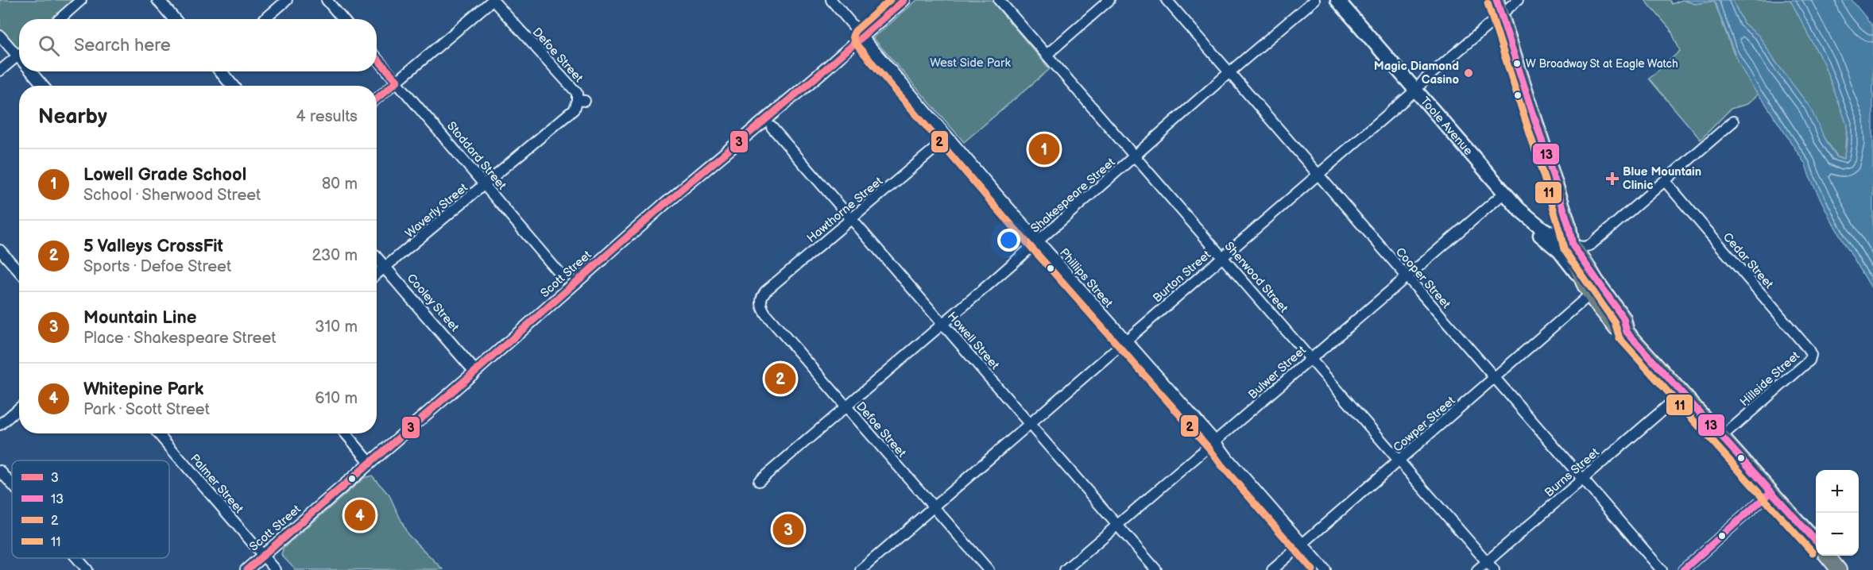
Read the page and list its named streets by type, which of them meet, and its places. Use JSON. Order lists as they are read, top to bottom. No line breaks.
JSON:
{"streets":{"main road":["Toole Avenue"],"street":["Defoe Street","Stoddard Street","Shakespeare Street","Hawthorne Street","Waverly Street","Cedar Street","Scott Street","Burton Street","Sherwood Street","Phillips Street","Cooper Street","Cooley Street","Howell Street","Bulwer Street","Hillside Street","Cowper Street","Burns Street","Palmer Street"]},"crossings":[["Defoe Street","Shakespeare Street"],["Defoe Street","Hawthorne Street"],["Defoe Street","Waverly Street"],["Defoe Street","Burton Street"],["Toole Avenue","Burton Street"],["Toole Avenue","Bulwer Street"],["Toole Avenue","Cowper Street"],["Stoddard Street","Waverly Street"],["Shakespeare Street","Sherwood Street"],["Shakespeare Street","Phillips Street"],["Shakespeare Street","Cooper Street"],["Shakespeare Street","Howell Street"],["Hawthorne Street","Phillips Street"],["Hawthorne Street","Howell Street"],["Waverly Street","Cooley Street"],["Cedar Street","Hillside Street"],["Scott Street","Phillips Street"],["Scott Street","Cooley Street"],["Scott Street","Howell Street"],["Scott Street","Palmer Street"],["Burton Street","Sherwood Street"],["Burton Street","Phillips Street"],["Burton Street","Cooper Street"],["Burton Street","Howell Street"],["Sherwood Street","Bulwer Street"],["Sherwood Street","Cowper Street"],["Sherwood Street","Burns Street"],["Phillips Street","Bulwer Street"],["Phillips Street","Cowper Street"],["Cooper Street","Bulwer Street"],["Cooper Street","Cowper Street"],["Cooper Street","Burns Street"],["Howell Street","Bulwer Street"]],"parks":["West Side Park"],"places":{"other":["W Broadway St at Eagle Watch","Magic Diamond Casino"],"health":["Blue Mountain Clinic"]},"lines":["transit line 3","transit line 13","transit line 2","transit line 11"],"legend":["3","13","2","11"],"page":{"search":"Search here","heading":["Nearby","4 results"],"pins":["1","2","4","3"],"list":[{"mark":"1","name":"Lowell Grade School","note":"School · Sherwood Street","value":"80 m"},{"mark":"2","name":"5 Valleys CrossFit","note":"Sports · Defoe Street","value":"230 m"},{"mark":"3","name":"Mountain Line","note":"Place · Shakespeare Street","value":"310 m"},{"mark":"4","name":"Whitepine Park","note":"Park · Scott Street","value":"610 m"}],"map_buttons":["+","−"]}}
